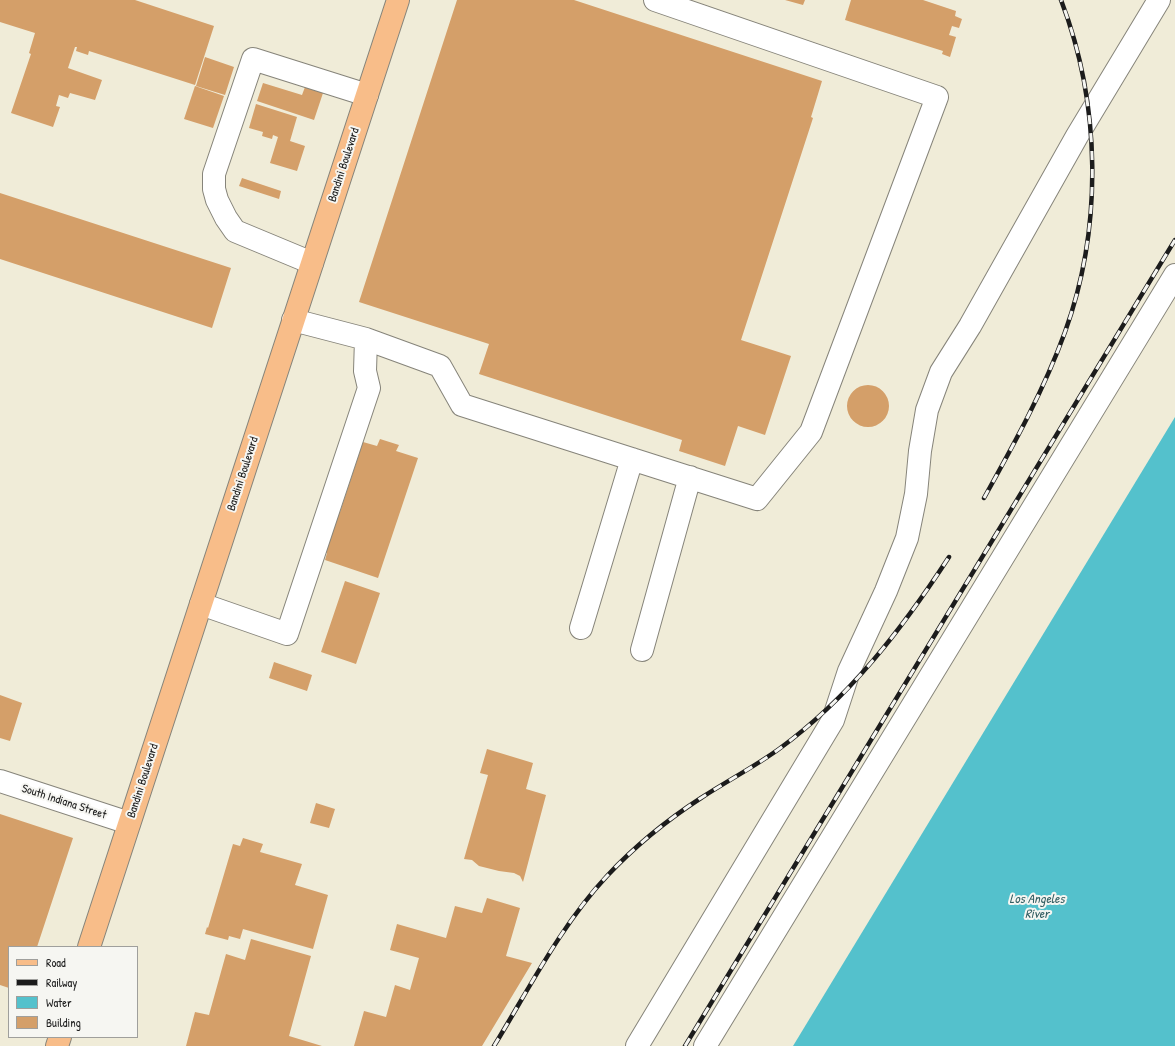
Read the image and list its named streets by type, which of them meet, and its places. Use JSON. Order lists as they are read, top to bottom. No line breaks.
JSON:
{"streets":{"main road":["Bandini Boulevard"],"street":["South Indiana Street"]},"crossings":[["Bandini Boulevard","South Indiana Street"]],"water":["Los Angeles River"],"legend":["Road","Railway","Water","Building"]}
